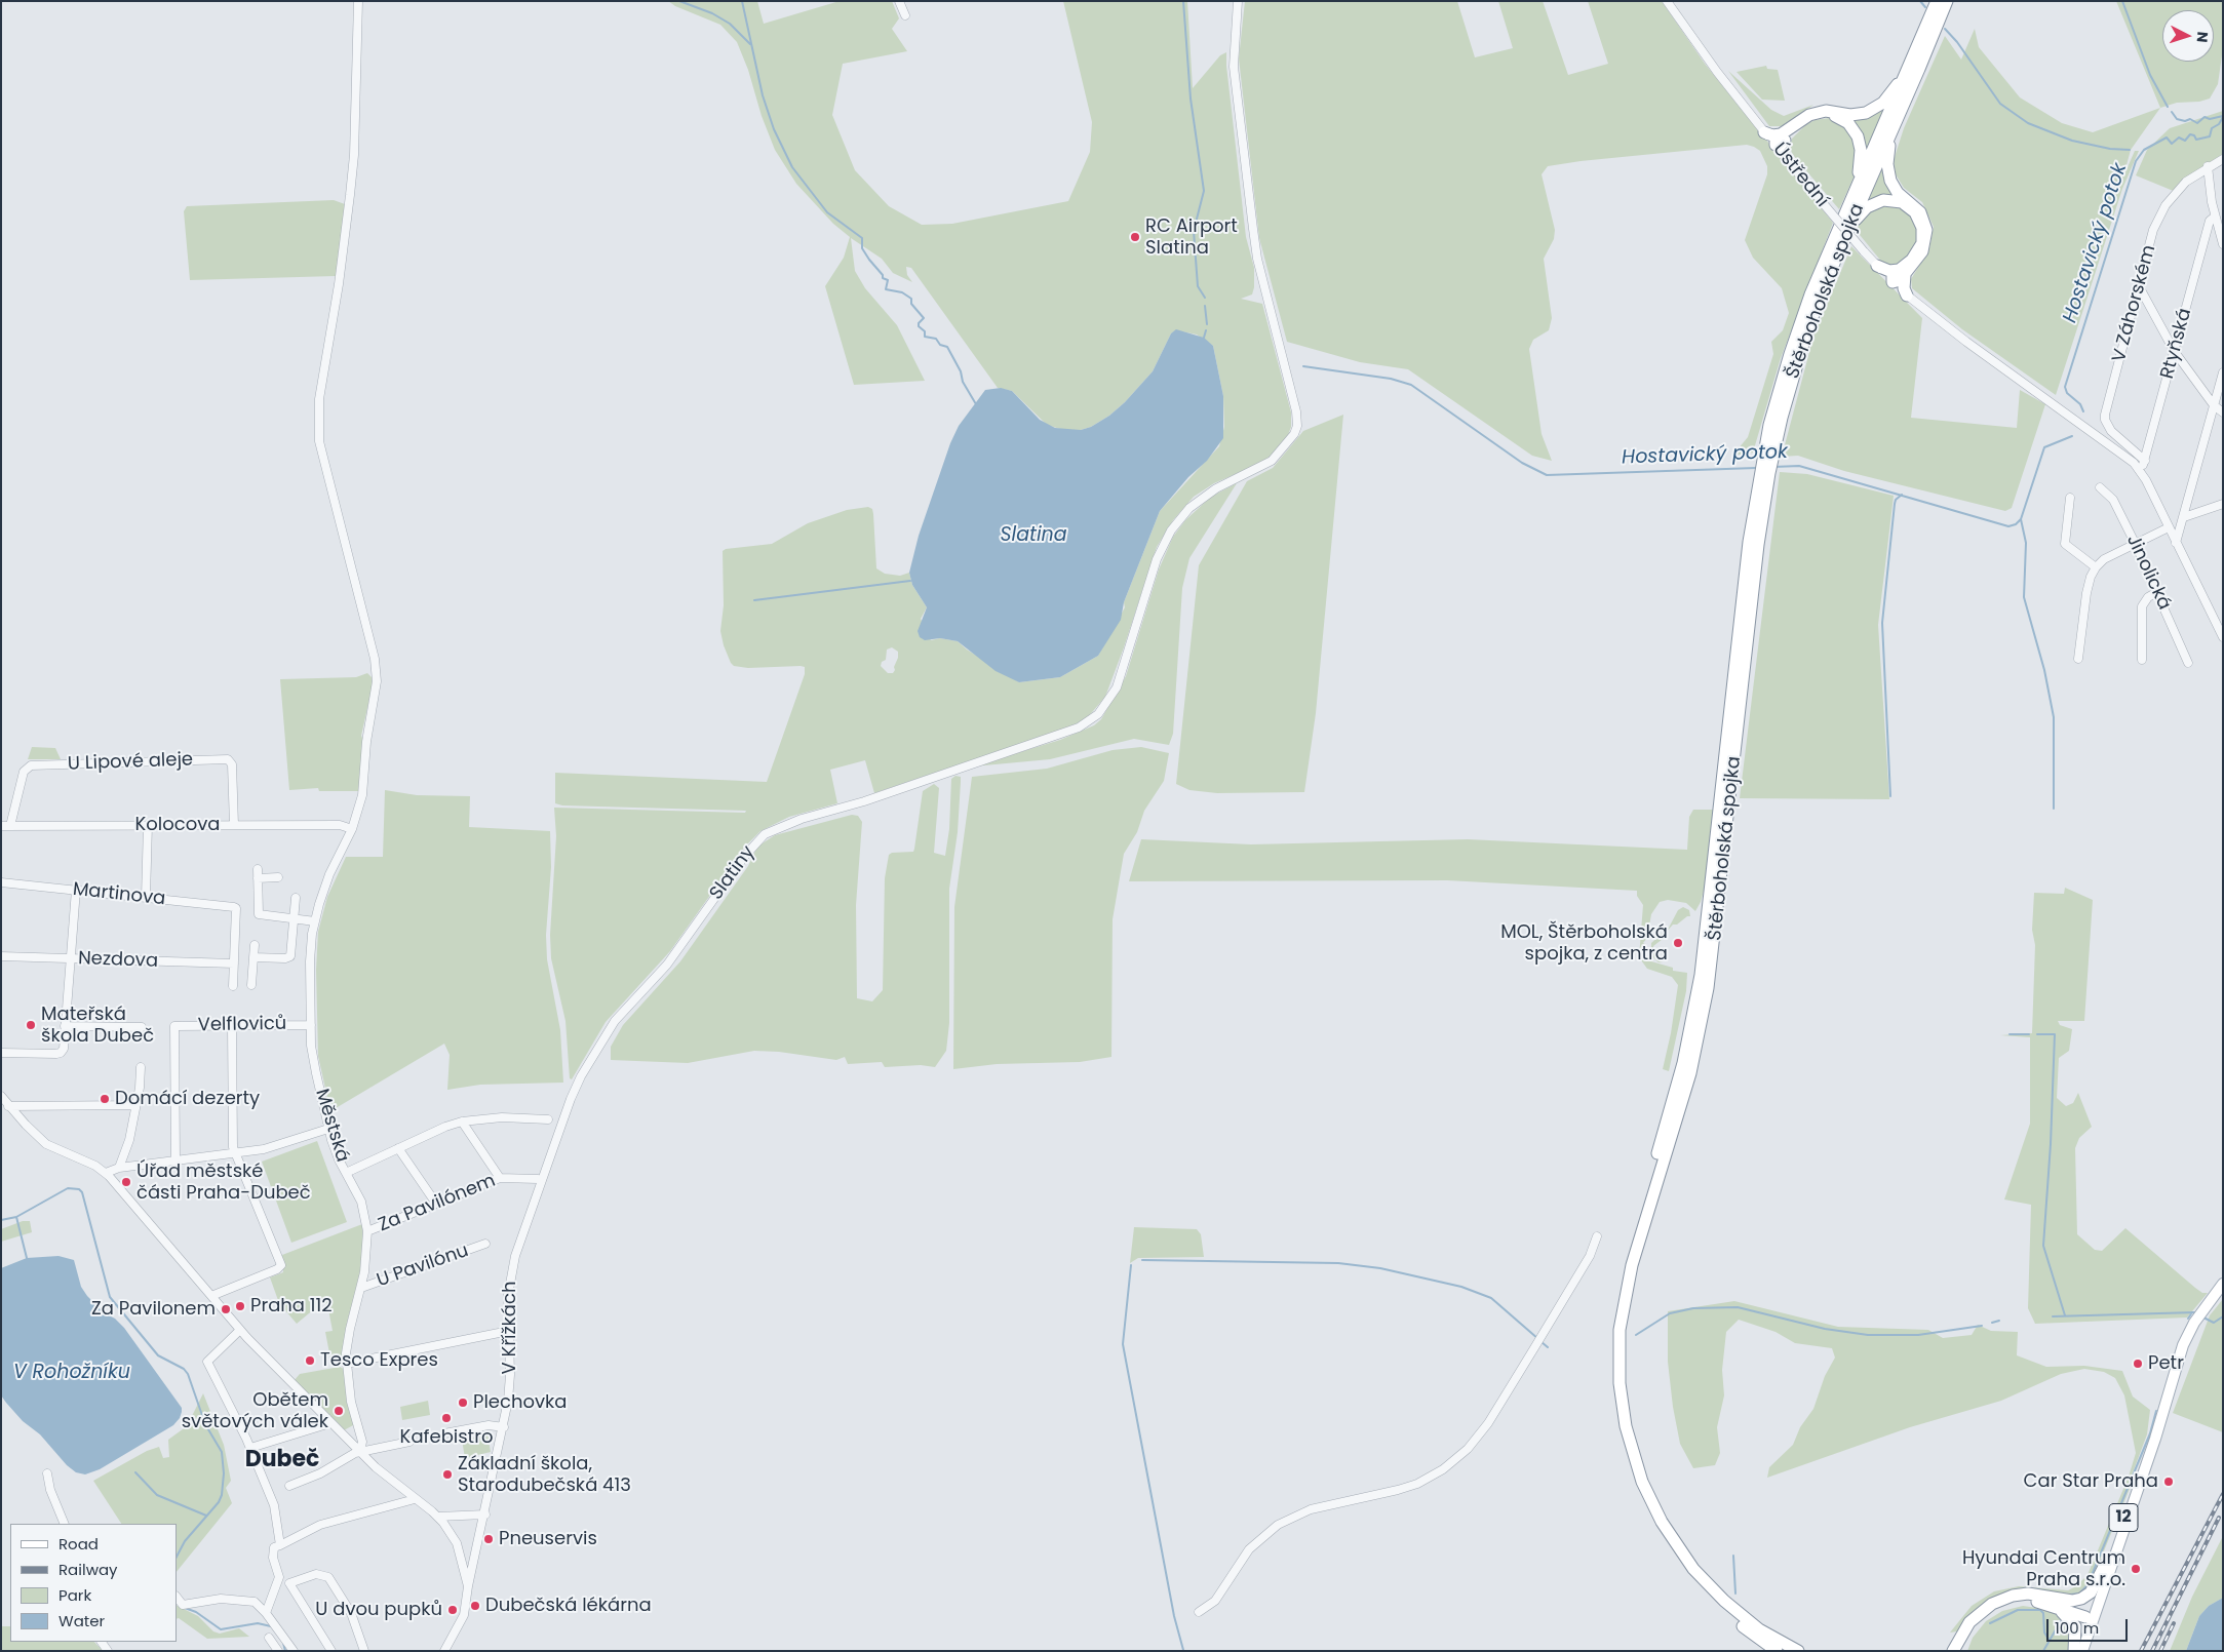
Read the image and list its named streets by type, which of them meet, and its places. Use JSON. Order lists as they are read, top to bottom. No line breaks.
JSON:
{"streets":{"highway":["Štěrboholská spojka"],"main road":["12"],"street":["Ústřední","V Záhorském","Rtyňská","Jinolická","U Lipové aleje","Kolocova","Slatiny","Martinova","Nezdova","Velfloviců","Městská","Za Pavilónem","U Pavilónu","V Křížkách"]},"crossings":[["Ústřední","Rtyňská"],["V Záhorském","Rtyňská"],["U Lipové aleje","Kolocova"],["Kolocova","Městská"],["Slatiny","V Křížkách"],["Martinova","Nezdova"],["Velfloviců","Městská"],["Městská","Za Pavilónem"],["Městská","U Pavilónu"]],"districts":["Dubeč"],"water":["Hostavický potok","Slatina","V Rohožníku"],"places":["RC Airport Slatina","MOL, Štěrboholská spojka, z centra","Mateřská škola Dubeč","Domácí dezerty","Úřad městské části Praha-Dubeč","Praha 112","Za Pavilonem","Tesco Expres","Petr","Plechovka","Obětem světových válek","Kafebistro","Základní škola, Starodubečská 413","Car Star Praha","Pneuservis","Hyundai Centrum Praha s.r.o.","Dubečská lékárna","U dvou pupků"],"legend":["Road","Railway","Park","Water"],"scale_bar":"100 m","north":"right"}
